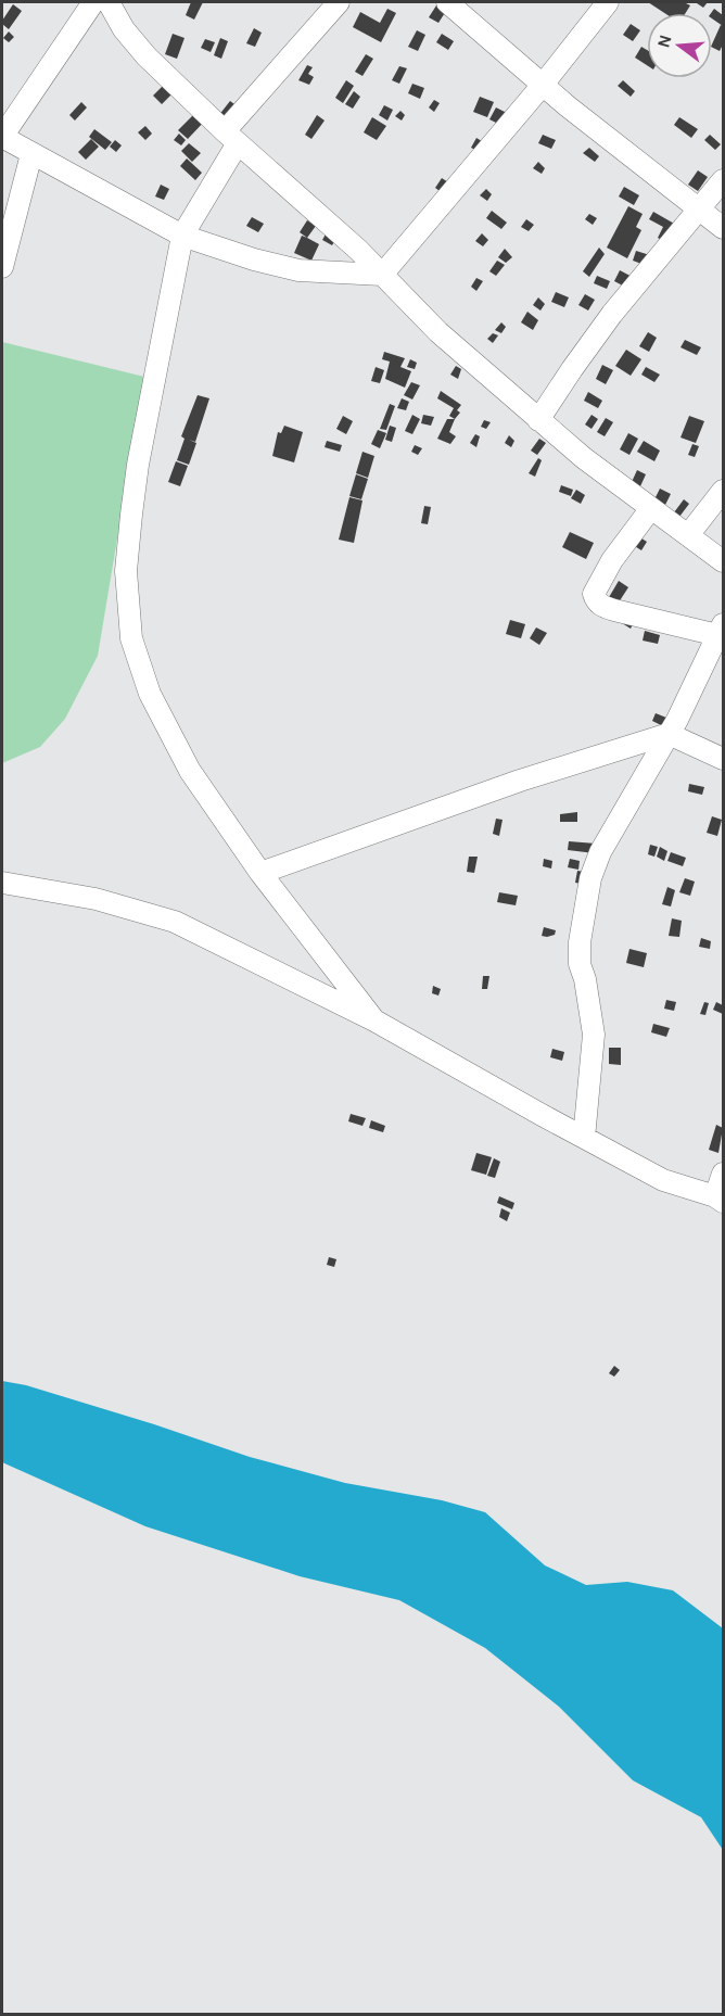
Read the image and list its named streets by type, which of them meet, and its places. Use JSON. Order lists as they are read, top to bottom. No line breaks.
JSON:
{"north":"left"}
